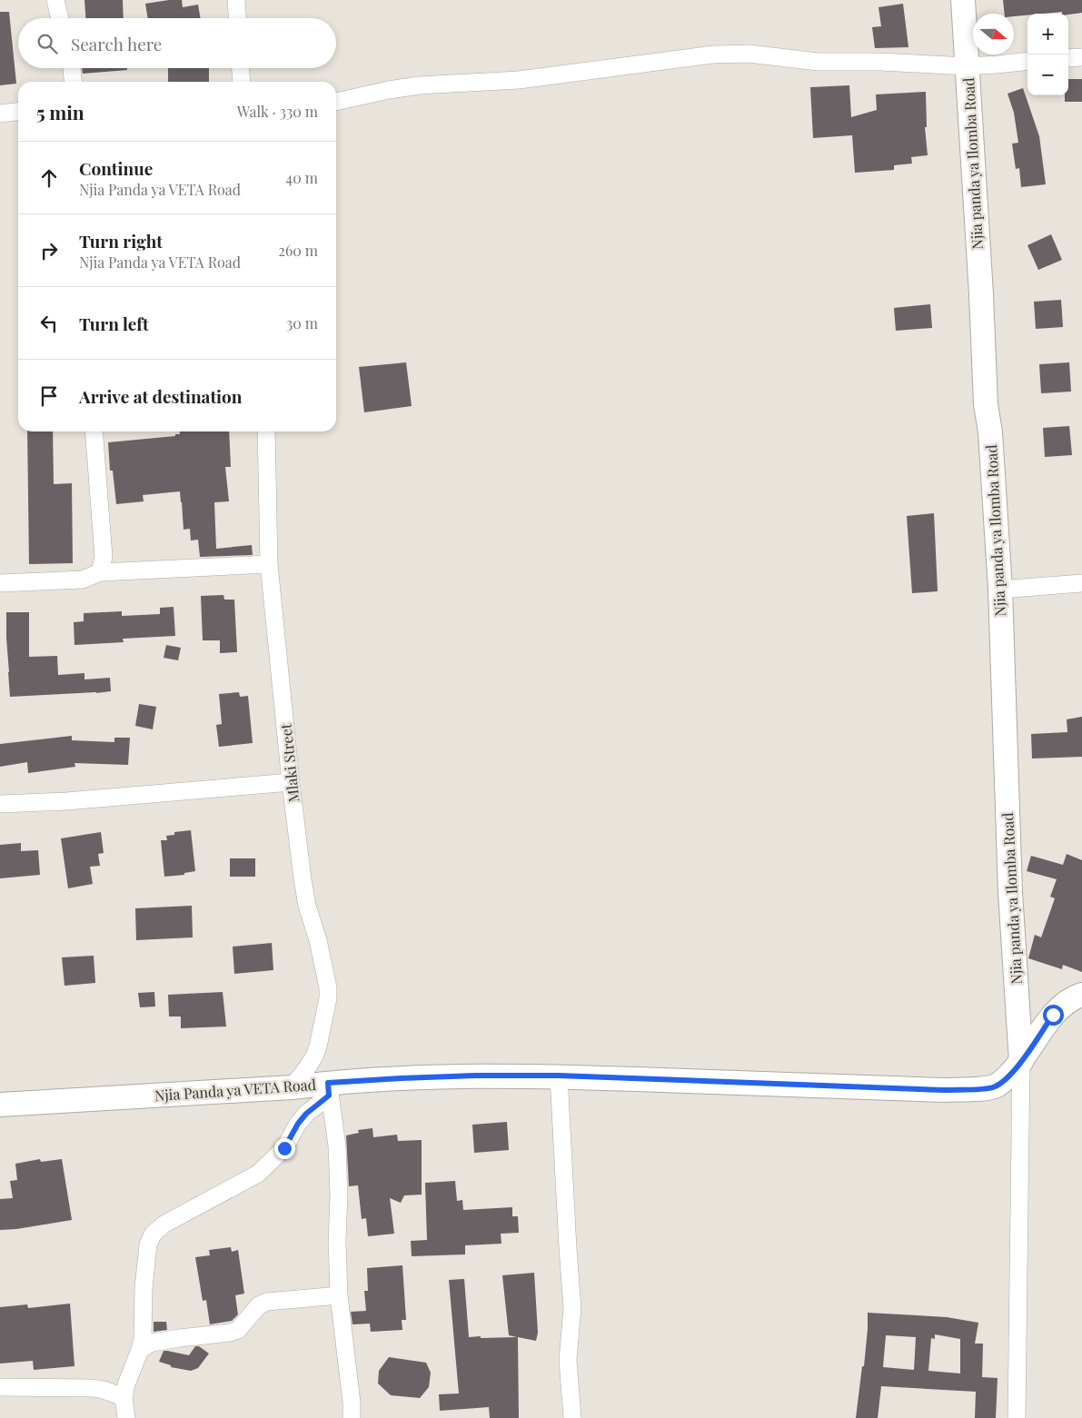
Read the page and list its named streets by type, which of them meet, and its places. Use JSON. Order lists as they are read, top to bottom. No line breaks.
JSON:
{"streets":{"street":["Njia panda ya Ilomba Road","Mlaki Street","Njia Panda ya VETA Road"]},"crossings":[["Njia panda ya Ilomba Road","Njia Panda ya VETA Road"],["Mlaki Street","Njia Panda ya VETA Road"]],"north":"right","page":{"map_buttons":["+","−"],"search":"Search here","heading":["5 min","Walk · 330 m"],"list":[["Continue","Njia Panda ya VETA Road","40 m"],["Turn right","Njia Panda ya VETA Road","260 m"],["Turn left","30 m"],"Arrive at destination"]}}
